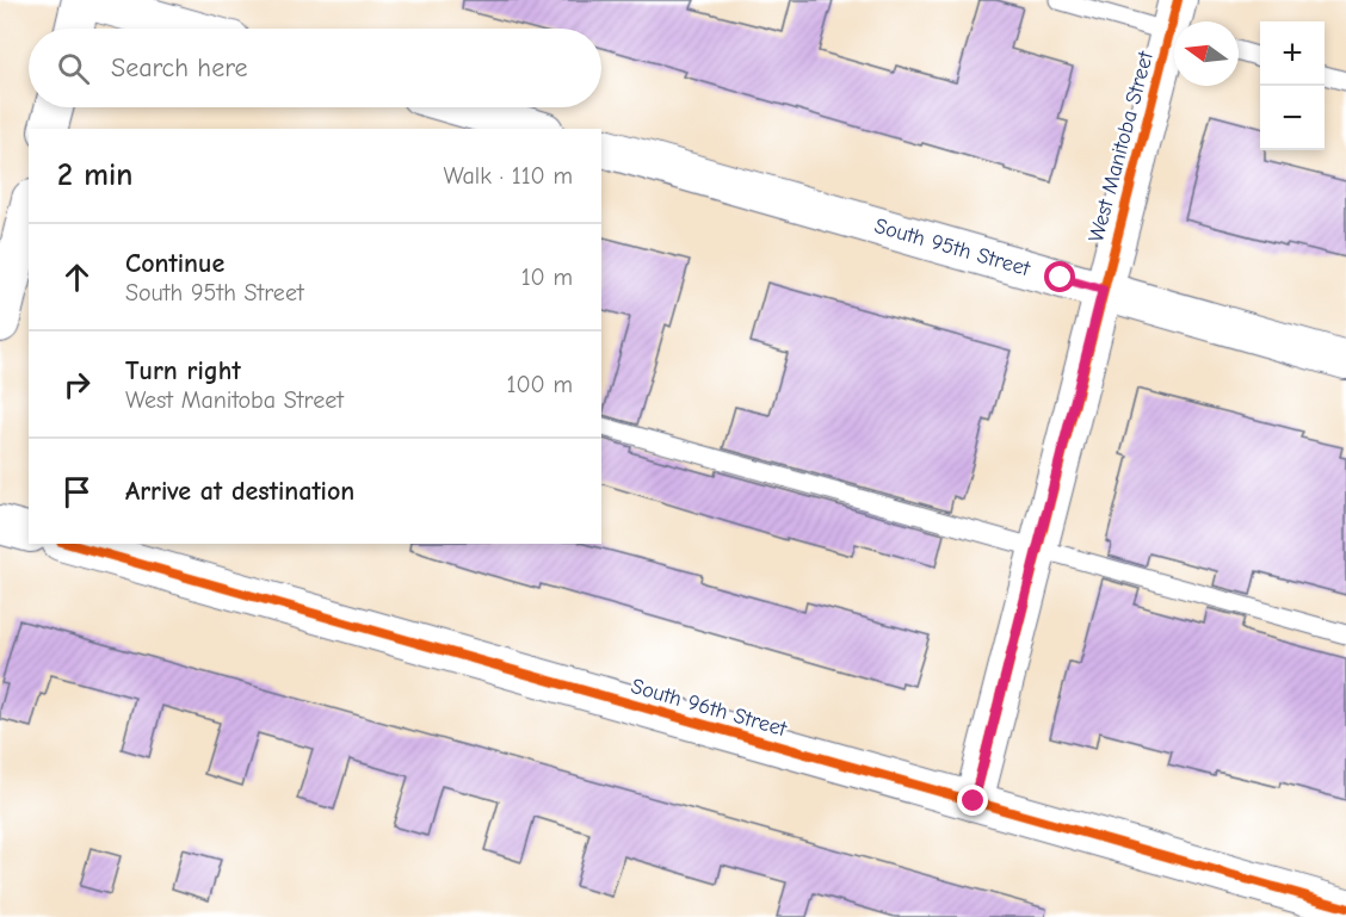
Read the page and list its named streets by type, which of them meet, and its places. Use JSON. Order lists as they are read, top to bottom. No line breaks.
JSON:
{"streets":{"street":["West Manitoba Street","South 95th Street","South 96th Street"]},"crossings":[["West Manitoba Street","South 95th Street"],["West Manitoba Street","South 96th Street"]],"north":"left","page":{"map_buttons":["+","−"],"search":"Search here","heading":["2 min","Walk · 110 m"],"list":[["Continue","South 95th Street","10 m"],["Turn right","West Manitoba Street","100 m"],"Arrive at destination"]}}
